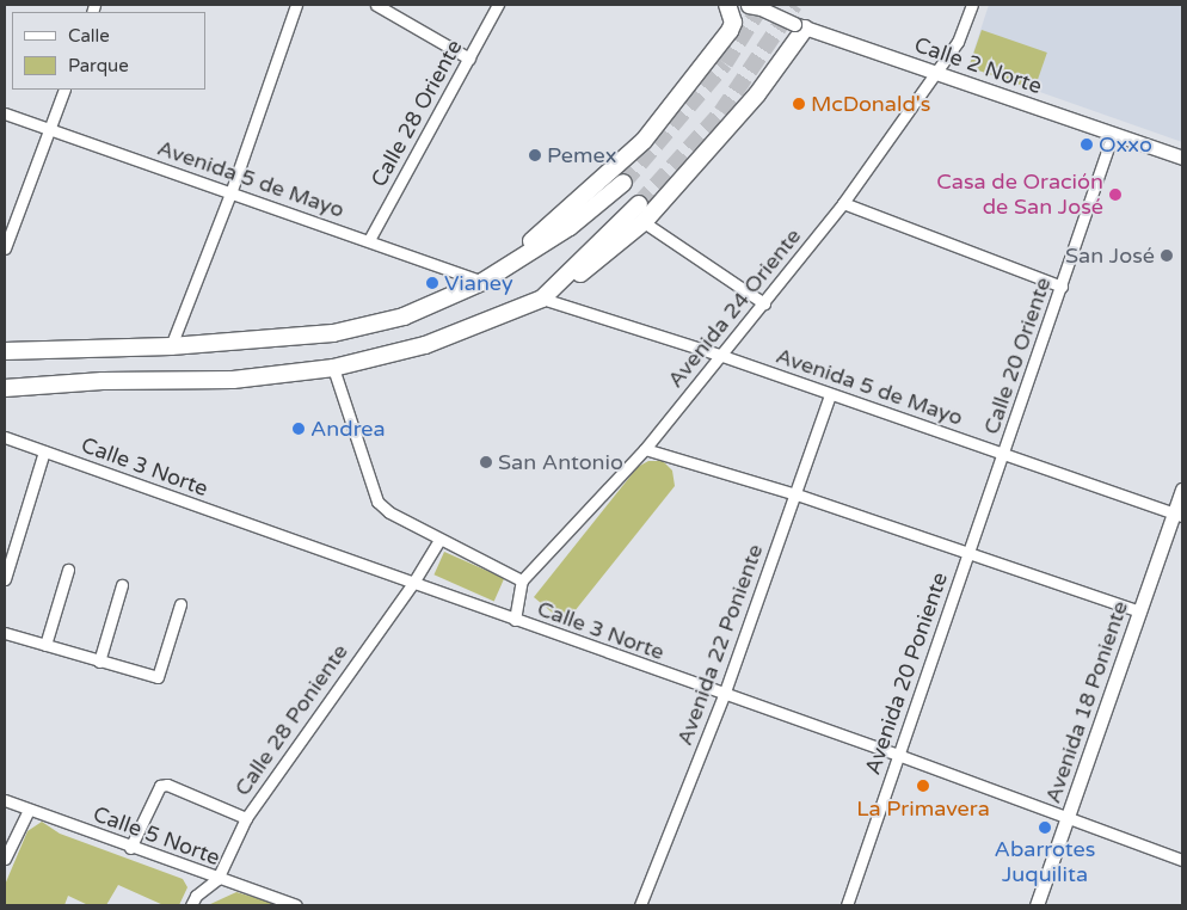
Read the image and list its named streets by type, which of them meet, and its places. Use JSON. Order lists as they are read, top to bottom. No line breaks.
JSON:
{"streets":{"street":["Calle 2 Norte","Calle 28 Oriente","Avenida 5 de Mayo","Avenida 24 Oriente","Calle 20 Oriente","Calle 3 Norte","Avenida 22 Poniente","Avenida 20 Poniente","Avenida 18 Poniente","Calle 28 Poniente","Calle 5 Norte"]},"crossings":[["Calle 2 Norte","Avenida 24 Oriente"],["Calle 2 Norte","Calle 20 Oriente"],["Calle 28 Oriente","Avenida 5 de Mayo"],["Avenida 5 de Mayo","Avenida 24 Oriente"],["Avenida 5 de Mayo","Calle 20 Oriente"],["Avenida 5 de Mayo","Avenida 22 Poniente"],["Avenida 5 de Mayo","Avenida 20 Poniente"],["Avenida 5 de Mayo","Avenida 18 Poniente"],["Avenida 24 Oriente","Calle 3 Norte"],["Calle 20 Oriente","Avenida 20 Poniente"],["Calle 3 Norte","Avenida 22 Poniente"],["Calle 3 Norte","Avenida 20 Poniente"],["Calle 3 Norte","Avenida 18 Poniente"],["Calle 3 Norte","Calle 28 Poniente"],["Calle 28 Poniente","Calle 5 Norte"]],"places":["McDonald's","Oxxo","Pemex","Casa de Oración de San José","San José","Vianey","Andrea","San Antonio","La Primavera","Abarrotes Juquilita"],"legend":["Calle","Parque"]}
